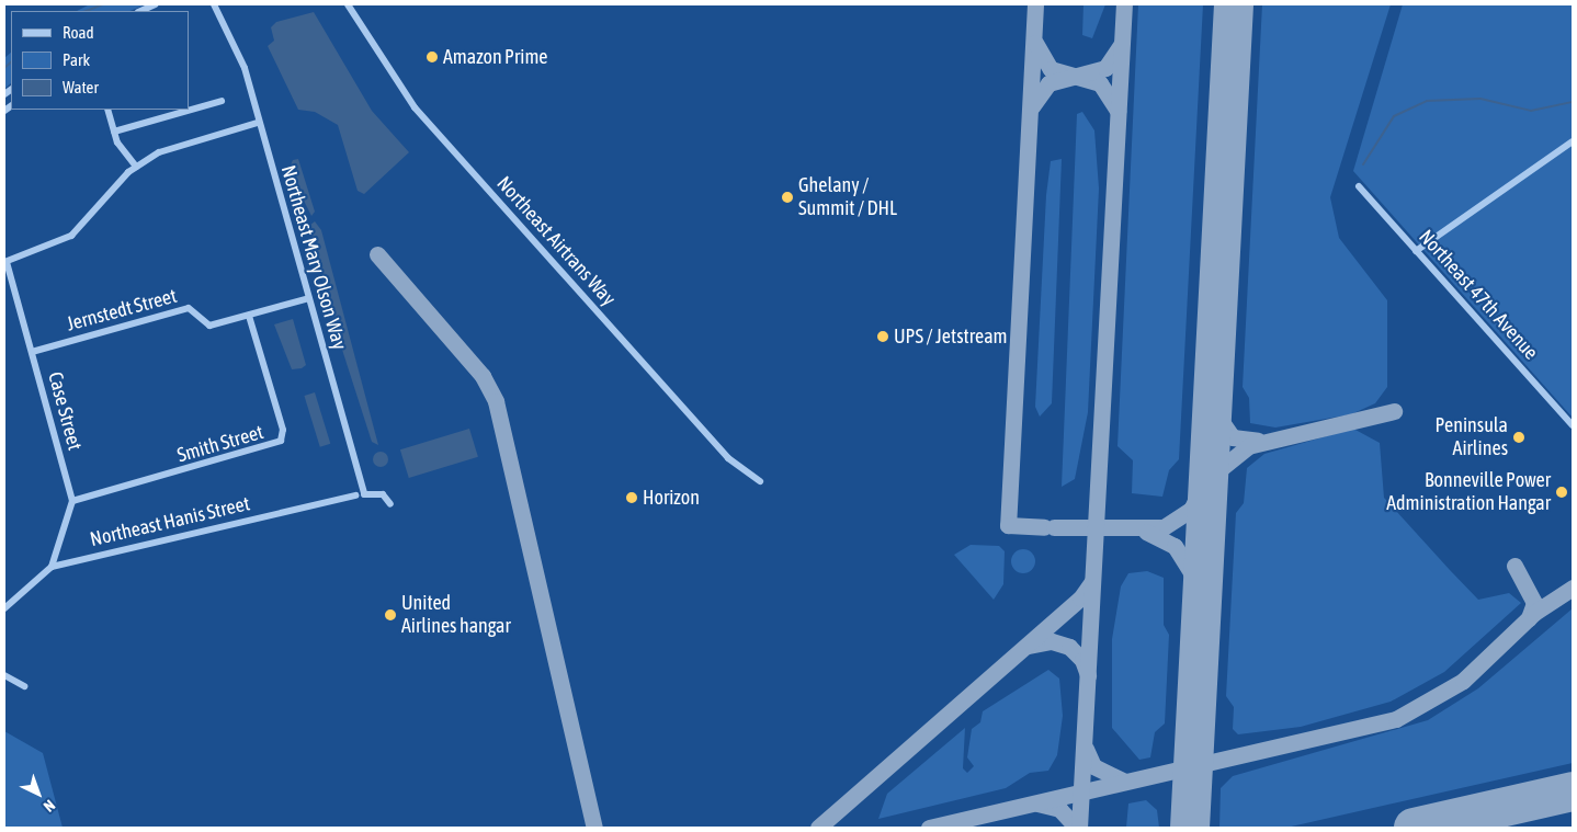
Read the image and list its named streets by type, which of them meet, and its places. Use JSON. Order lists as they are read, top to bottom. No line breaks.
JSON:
{"streets":{"street":["Northeast Airtrans Way","Northeast Mary Olson Way","Northeast 47th Avenue","Jernstedt Street","Case Street","Smith Street","Northeast Hanis Street"]},"crossings":[["Northeast Mary Olson Way","Jernstedt Street"],["Jernstedt Street","Case Street"],["Jernstedt Street","Smith Street"],["Case Street","Smith Street"]],"places":["Amazon Prime","Ghelany / Summit / DHL","UPS / Jetstream","Peninsula Airlines","Bonneville Power Administration Hangar","Horizon","United Airlines hangar"],"legend":["Road","Park","Water"],"north":"bottom right"}
